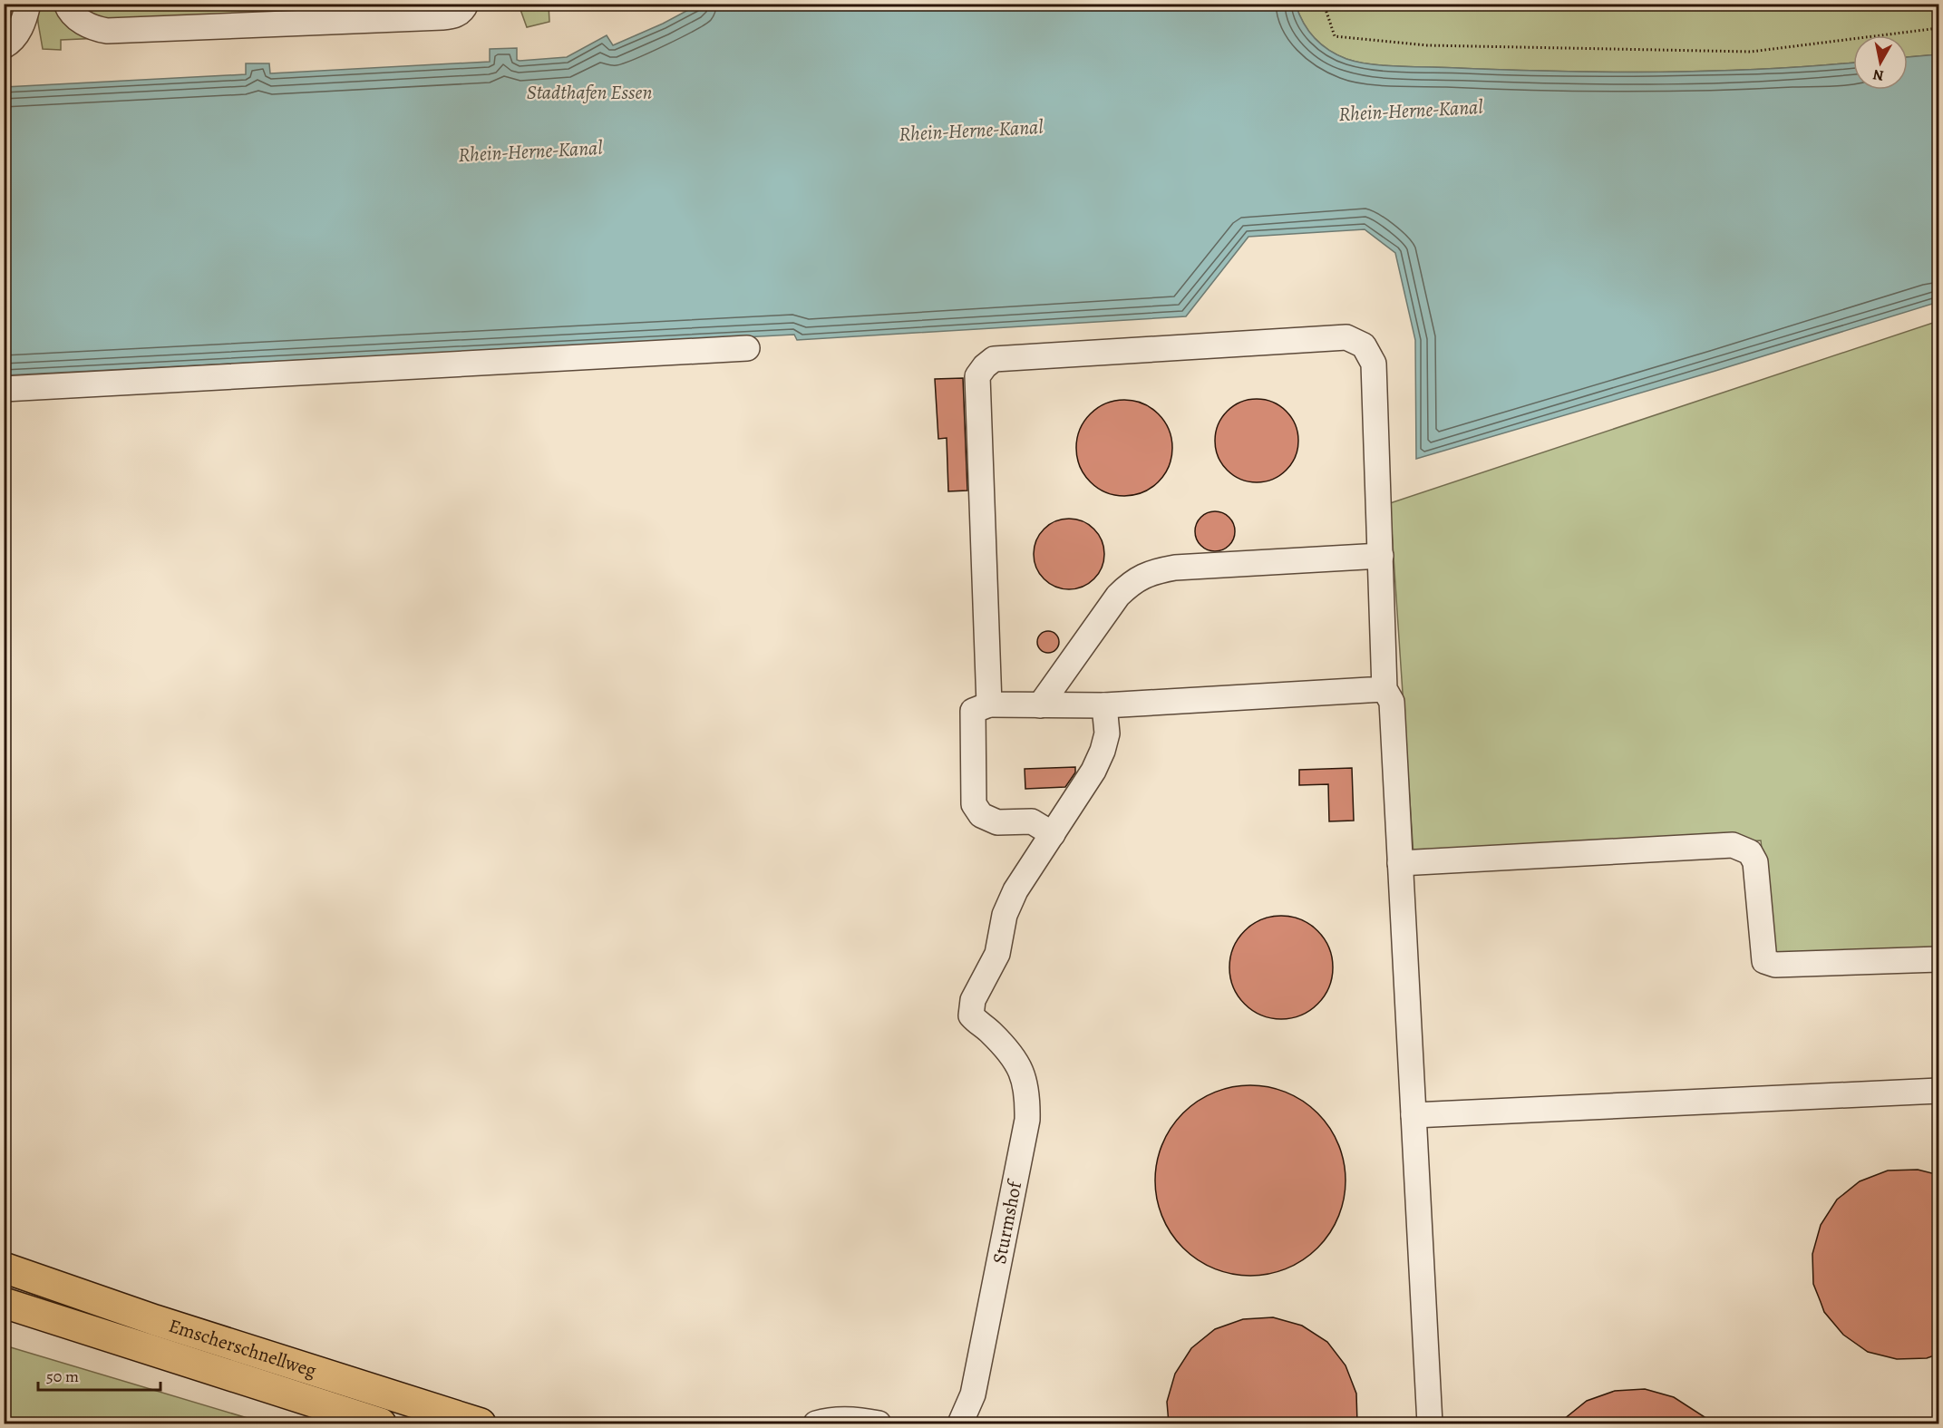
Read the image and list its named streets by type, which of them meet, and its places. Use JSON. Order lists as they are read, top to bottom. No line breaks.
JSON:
{"streets":{"highway":["Emscherschnellweg"],"street":["Sturmshof"]},"water":["Stadthafen Essen","Rhein-Herne-Kanal"],"scale_bar":"50 m","north":"bottom"}
